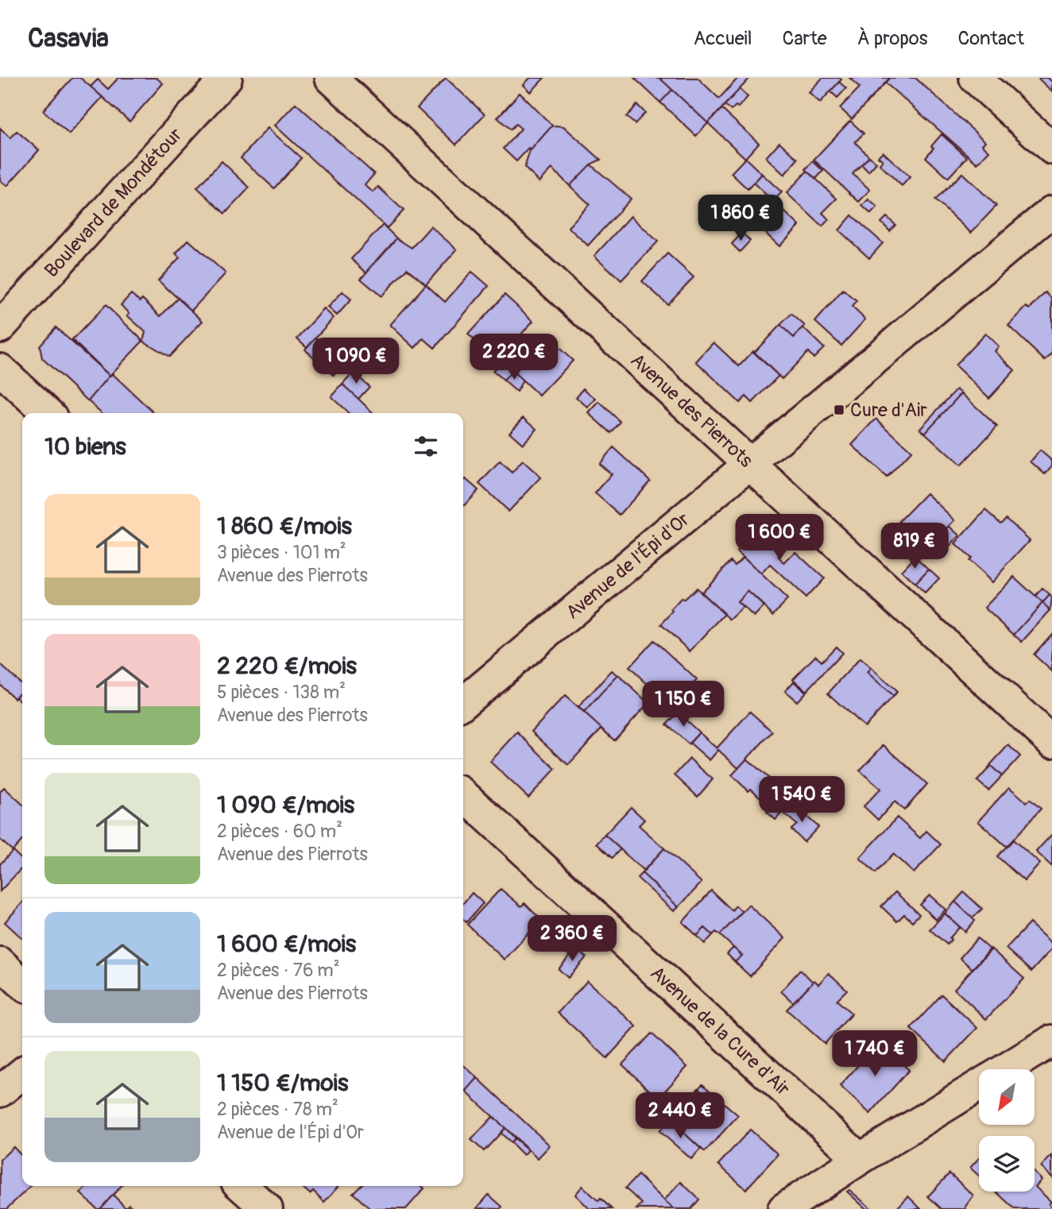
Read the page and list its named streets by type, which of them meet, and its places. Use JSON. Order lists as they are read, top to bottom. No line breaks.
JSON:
{"streets":{"street":["Boulevard de Mondétour","Avenue des Pierrots","Avenue de l'Épi d'Or","Avenue de la Cure d'Air"]},"crossings":[["Avenue des Pierrots","Avenue de l'Épi d'Or"]],"places":{"transit":["Cure d'Air"]},"north":"bottom left","page":{"header":"Casavia","nav":["Accueil","Carte","À propos","Contact"],"price":["1 860 €","2 220 €","1 090 €","1 600 €","819 €","1 150 €","1 540 €","2 360 €","1 740 €","2 440 €"],"heading":"10 biens","list":[{"name":"1 860 €/mois","note":"3 pièces · 101 m² · Avenue des Pierrots"},{"name":"2 220 €/mois","note":"5 pièces · 138 m² · Avenue des Pierrots"},{"name":"1 090 €/mois","note":"2 pièces · 60 m² · Avenue des Pierrots"},{"name":"1 600 €/mois","note":"2 pièces · 76 m² · Avenue des Pierrots"},{"name":"1 150 €/mois","note":"2 pièces · 78 m² · Avenue de l'Épi d'Or"}]}}
